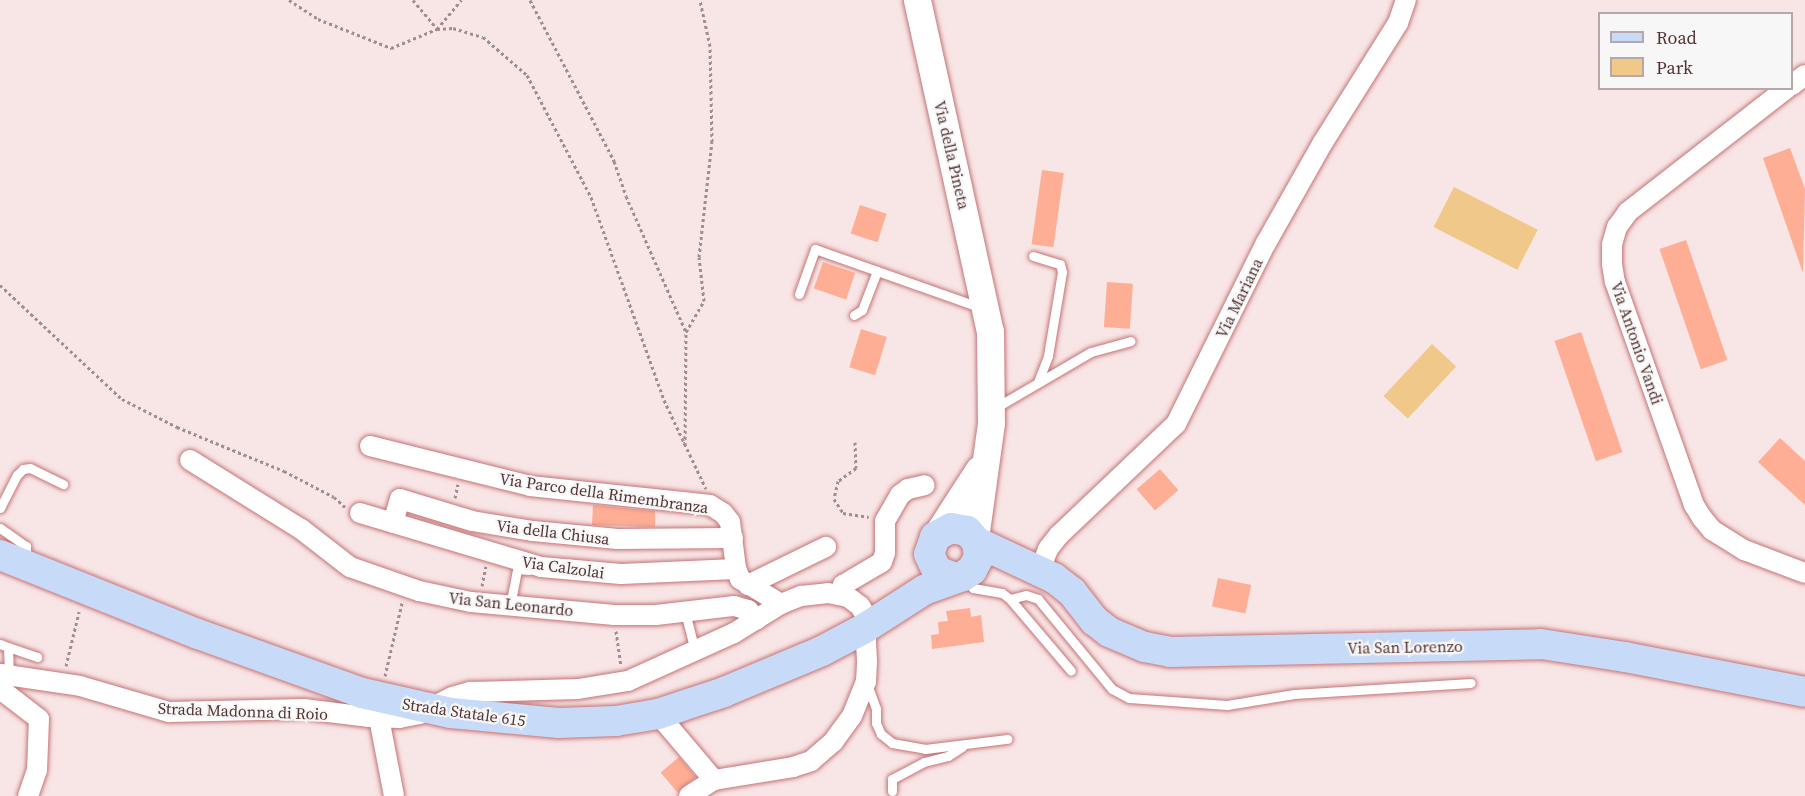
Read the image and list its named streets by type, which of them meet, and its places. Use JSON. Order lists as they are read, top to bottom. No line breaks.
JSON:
{"streets":{"main road":["Via della Pineta","Via San Lorenzo","Strada Statale 615"],"street":["Via Mariana","Via Antonio Vandi","Via Parco della Rimembranza","Via della Chiusa","Via Calzolai","Via San Leonardo","Strada Madonna di Roio"]},"crossings":[["Via della Pineta","Via San Lorenzo"],["Via Mariana","Via San Lorenzo"],["Via Parco della Rimembranza","Via della Chiusa"],["Via Parco della Rimembranza","Via Calzolai"],["Via della Chiusa","Via Calzolai"],["Via San Lorenzo","Strada Statale 615"],["Strada Madonna di Roio","Strada Statale 615"]],"legend":["Road","Park"]}
